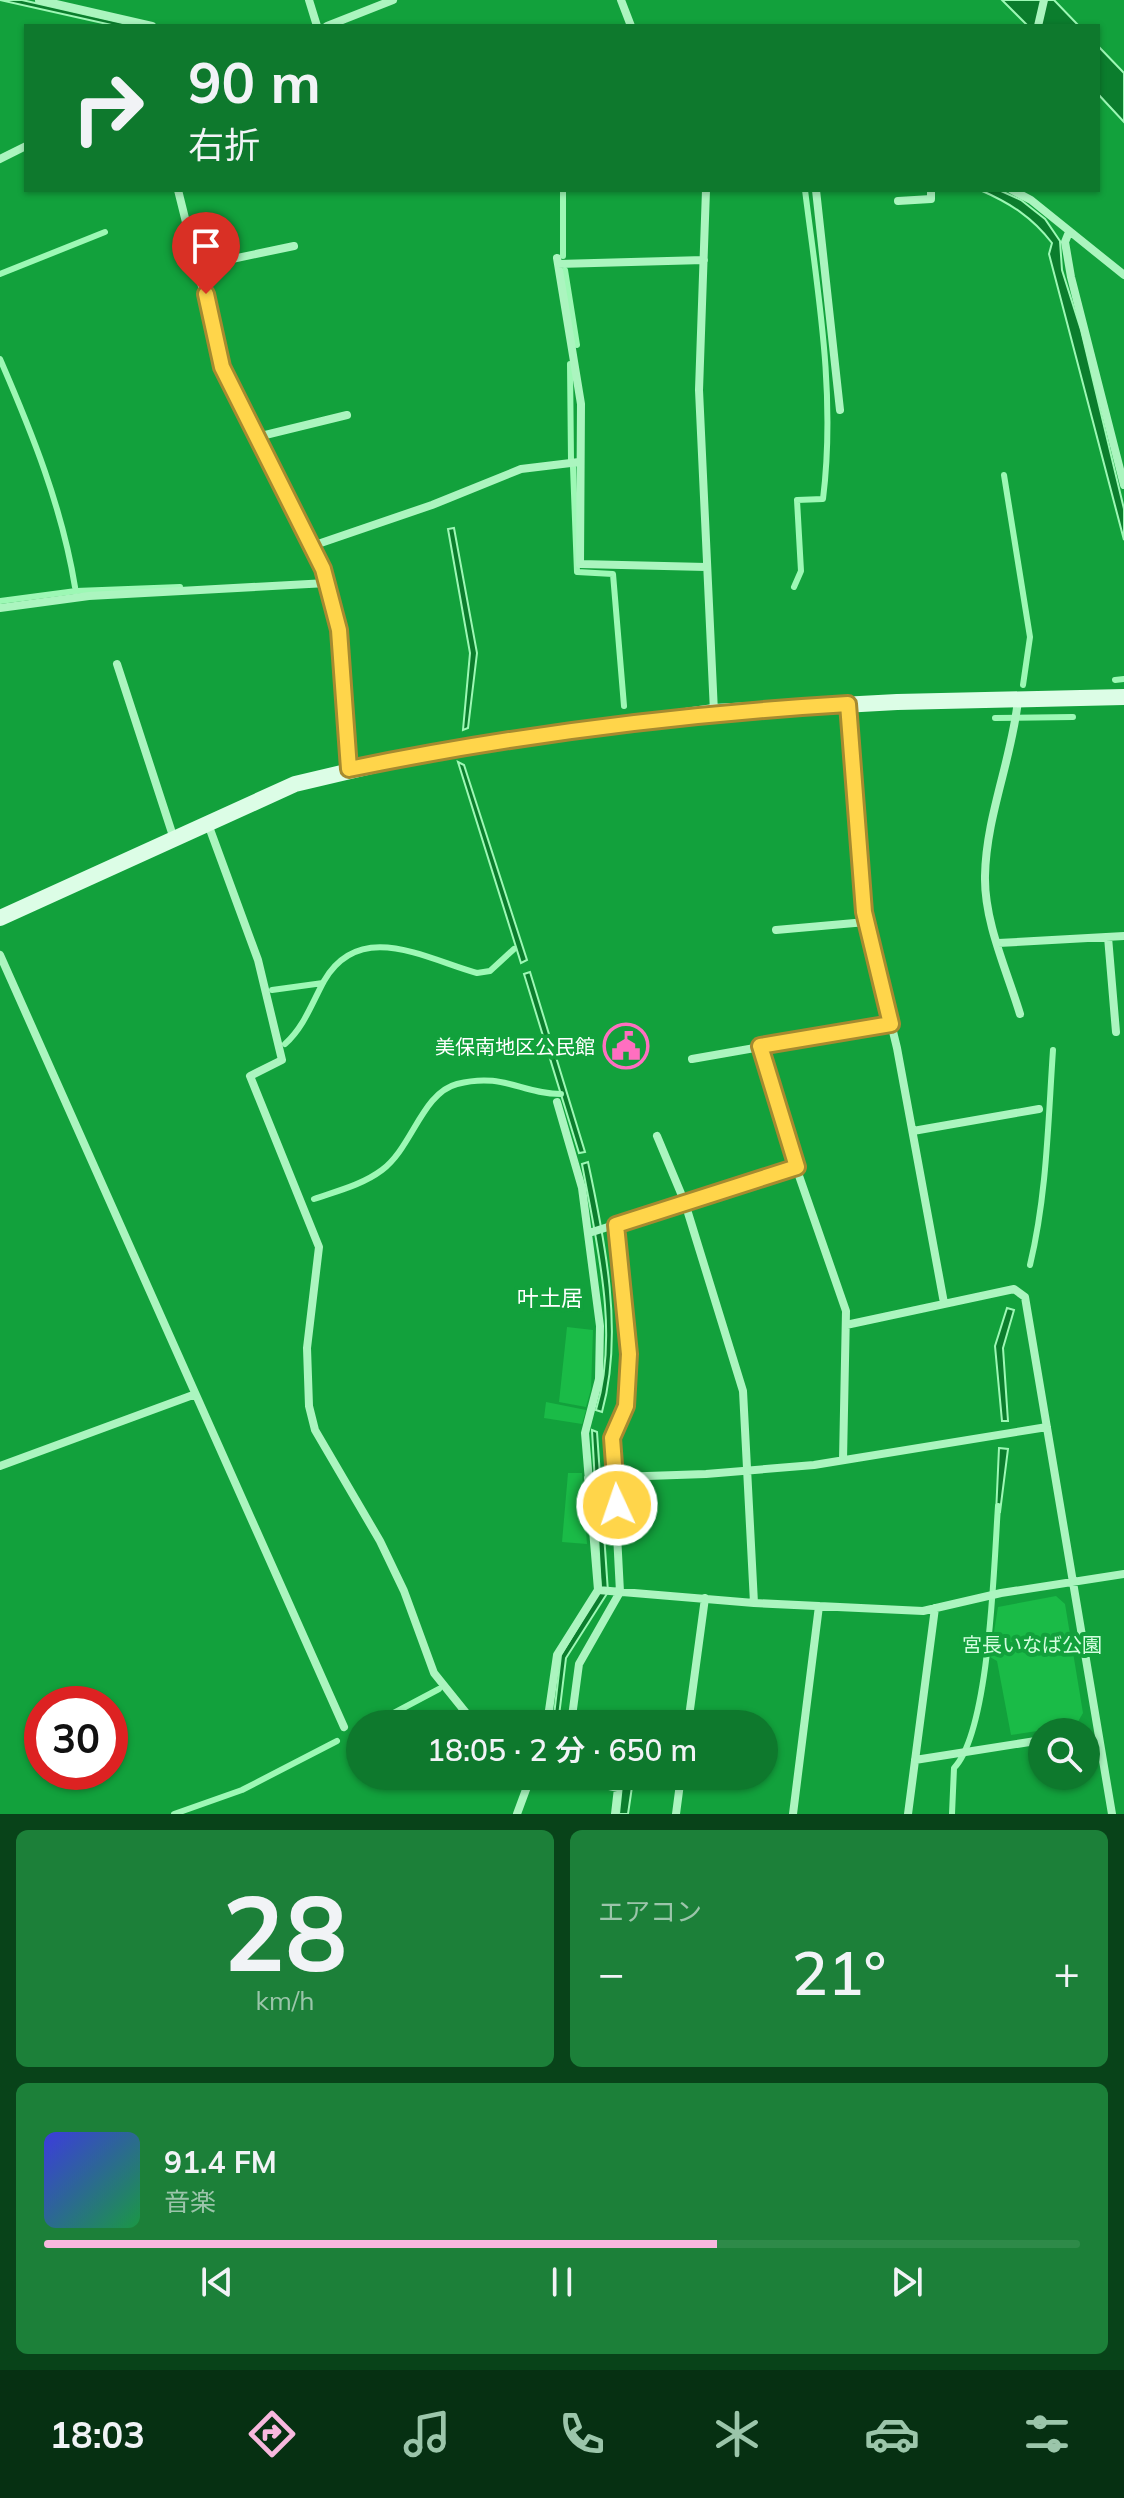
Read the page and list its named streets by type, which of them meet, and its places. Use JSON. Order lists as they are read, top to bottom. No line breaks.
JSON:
{"districts":["叶土居"],"parks":["宮長いなば公園"],"places":{"public building":["美保南地区公民館"]},"page":{"turn":["90 m","右折"],"limit":"30","trip":"18:05 · 2 分 · 650 m","tile":[["28","km/h"],"エアコン"],"heat":["−","21°","+"],"song":["91.4 FM","音楽"],"tabs":"18:03"}}
